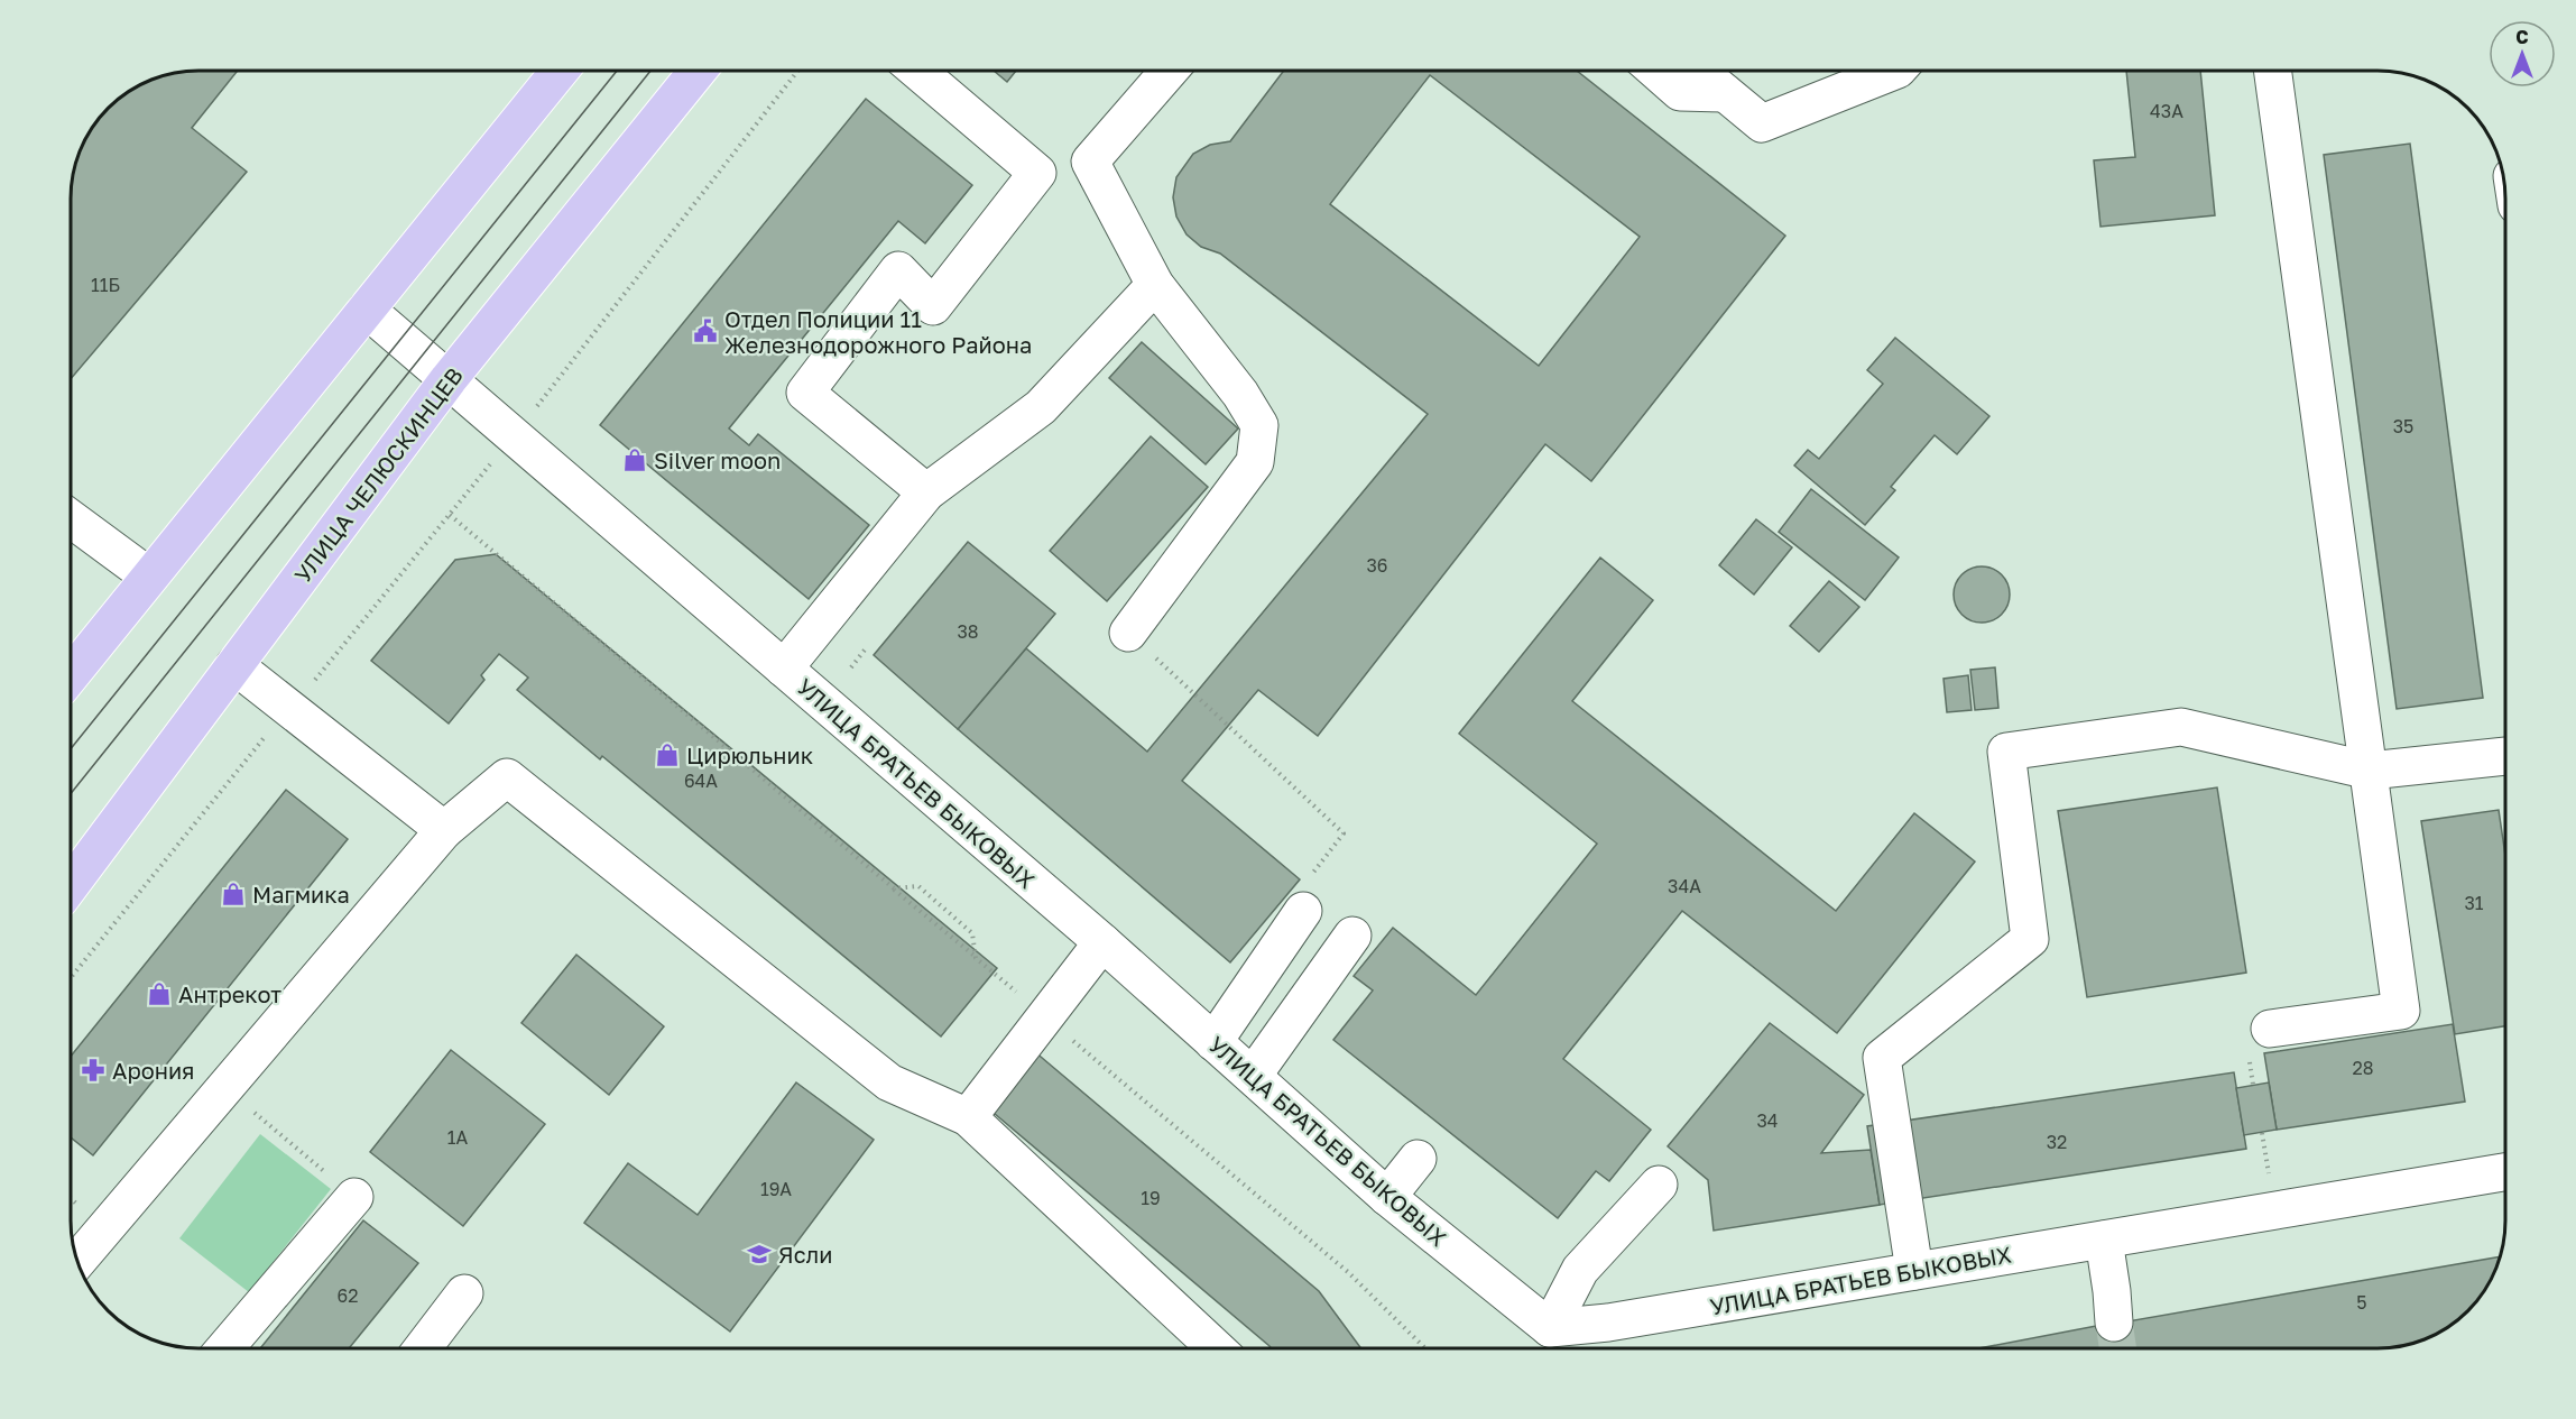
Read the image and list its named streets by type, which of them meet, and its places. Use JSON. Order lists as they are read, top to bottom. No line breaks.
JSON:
{"streets":{"main road":["УЛИЦА ЧЕЛЮСКИНЦЕВ"],"street":["УЛИЦА БРАТЬЕВ БЫКОВЫХ"]},"crossings":[["УЛИЦА ЧЕЛЮСКИНЦЕВ","УЛИЦА БРАТЬЕВ БЫКОВЫХ"]],"places":{"public building":["Отдел Полиции 11 Железнодорожного Района"],"shop":["Silver moon","Цирюльник","Магмика","Антрекот"],"pharmacy":["Арония"],"school or university":["Ясли"]},"house_numbers":["43А","11Б","35","36","38","64А","34А","31","28","34","1А","32","19А","19","62","5"],"north":"top"}
